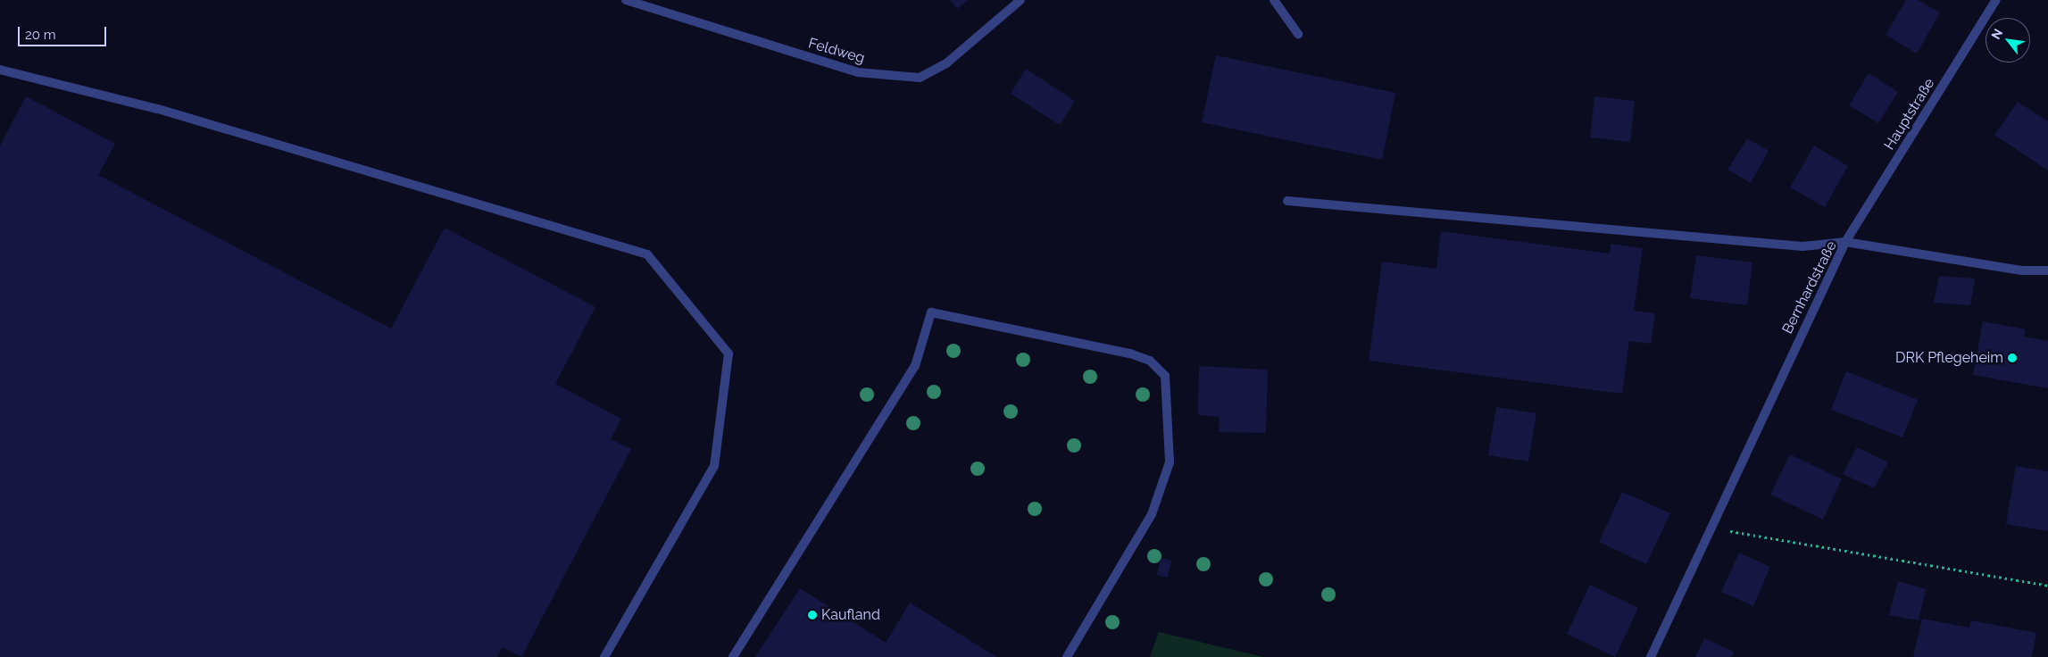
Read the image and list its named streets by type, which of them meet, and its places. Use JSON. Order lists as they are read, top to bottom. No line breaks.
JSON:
{"streets":{"street":["Feldweg","Hauptstraße","Bernhardstraße"]},"crossings":[["Hauptstraße","Bernhardstraße"]],"places":["DRK Pflegeheim","Kaufland"],"scale_bar":"20 m","north":"top left"}
